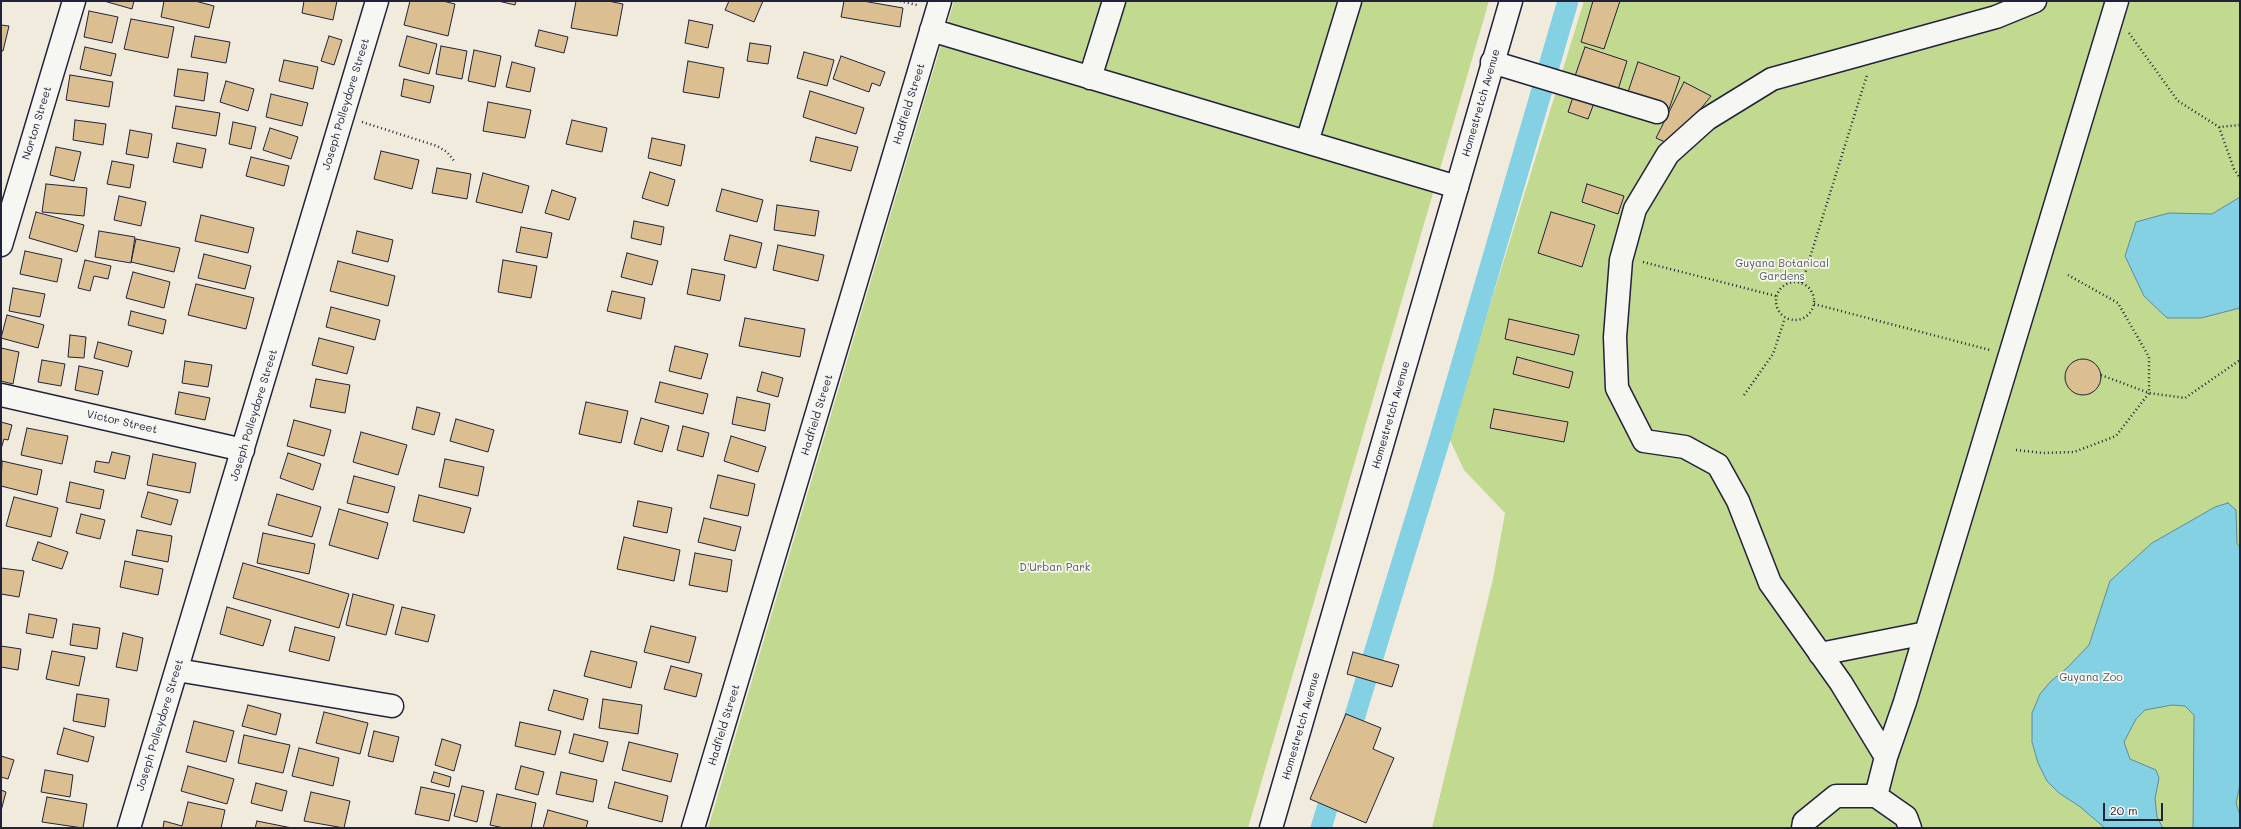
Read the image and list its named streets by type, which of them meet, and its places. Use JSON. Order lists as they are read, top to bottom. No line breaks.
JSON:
{"streets":{"street":["Homestretch Avenue","Joseph Polleydore Street","Hadfield Street","Norton Street","Victor Street"]},"crossings":[["Joseph Polleydore Street","Victor Street"]],"parks":["Guyana Botanical Gardens","D'Urban Park","Guyana Zoo"],"scale_bar":"20 m"}
